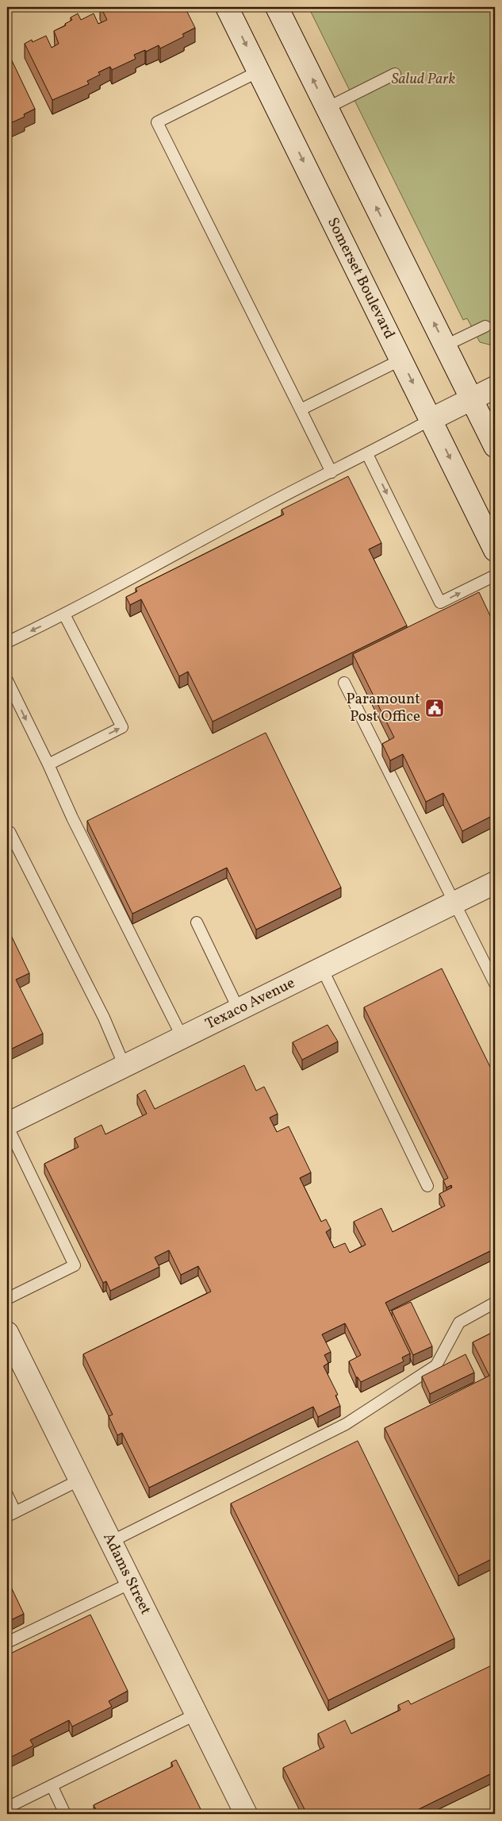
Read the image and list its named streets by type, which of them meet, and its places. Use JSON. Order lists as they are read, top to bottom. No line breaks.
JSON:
{"streets":{"street":["Somerset Boulevard","Texaco Avenue","Adams Street"]},"parks":["Salud Park"],"places":{"public building":["Paramount Post Office"]}}
